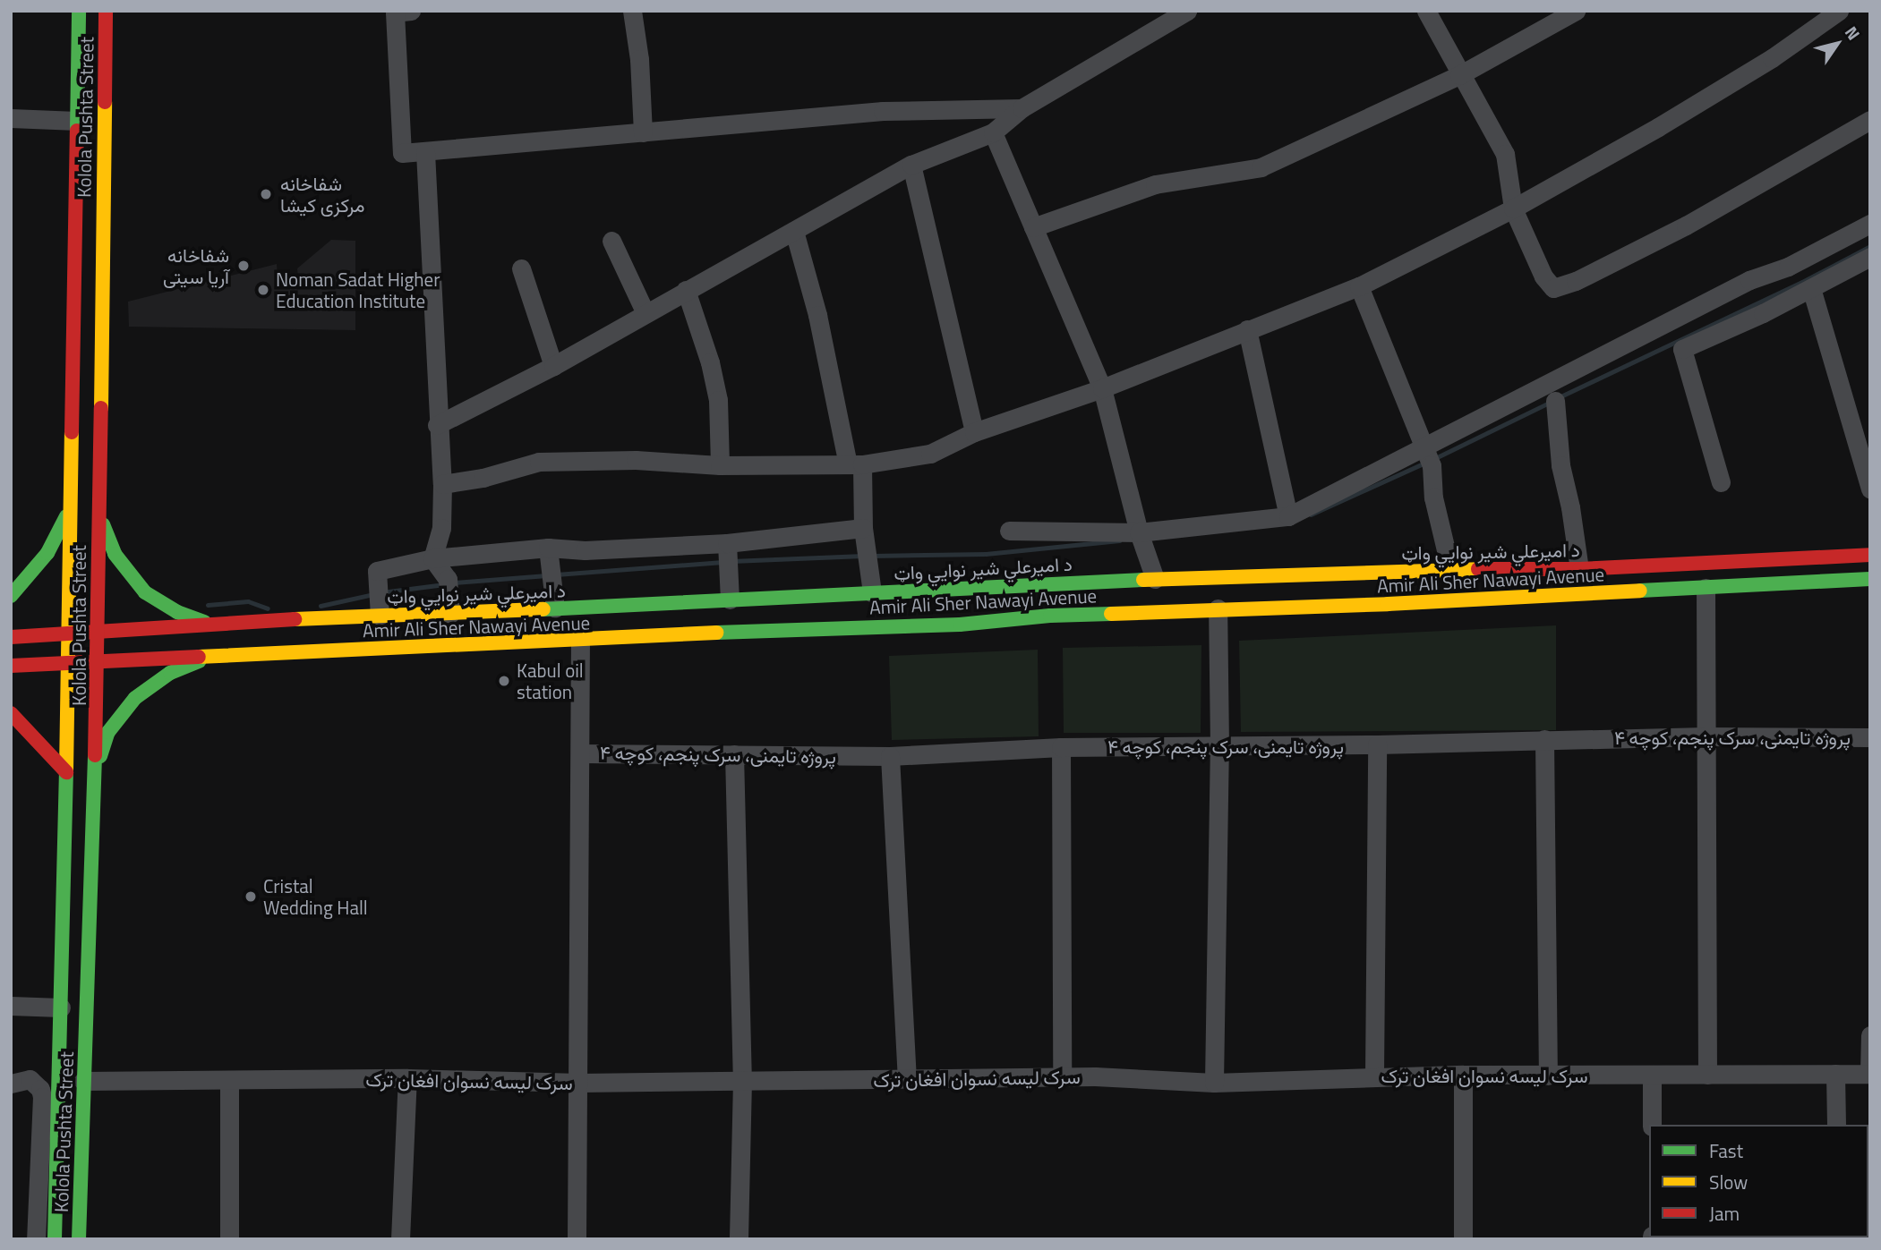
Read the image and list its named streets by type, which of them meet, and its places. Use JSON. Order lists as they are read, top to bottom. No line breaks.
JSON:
{"streets":{"main road":["Kolola Pushta Street","د امیرعلي شیر نوايي واټ","Amir Ali Sher Nawayi Avenue"],"street":["پروژه تایمنی، سرک پنجم، کوچه ۴","سرک لیسه نسوان افغان‌ ترک"]},"crossings":[["Kolola Pushta Street","د امیرعلي شیر نوايي واټ"],["Kolola Pushta Street","Amir Ali Sher Nawayi Avenue"],["Kolola Pushta Street","سرک لیسه نسوان افغان‌ ترک"]],"places":["شفاخانه مرکزی کیشا","شفاخانه آریا سیتی","Noman Sadat Higher Education Institute","Kabul oil station","Cristal Wedding Hall"],"legend":["Fast","Slow","Jam"],"north":"top right"}
